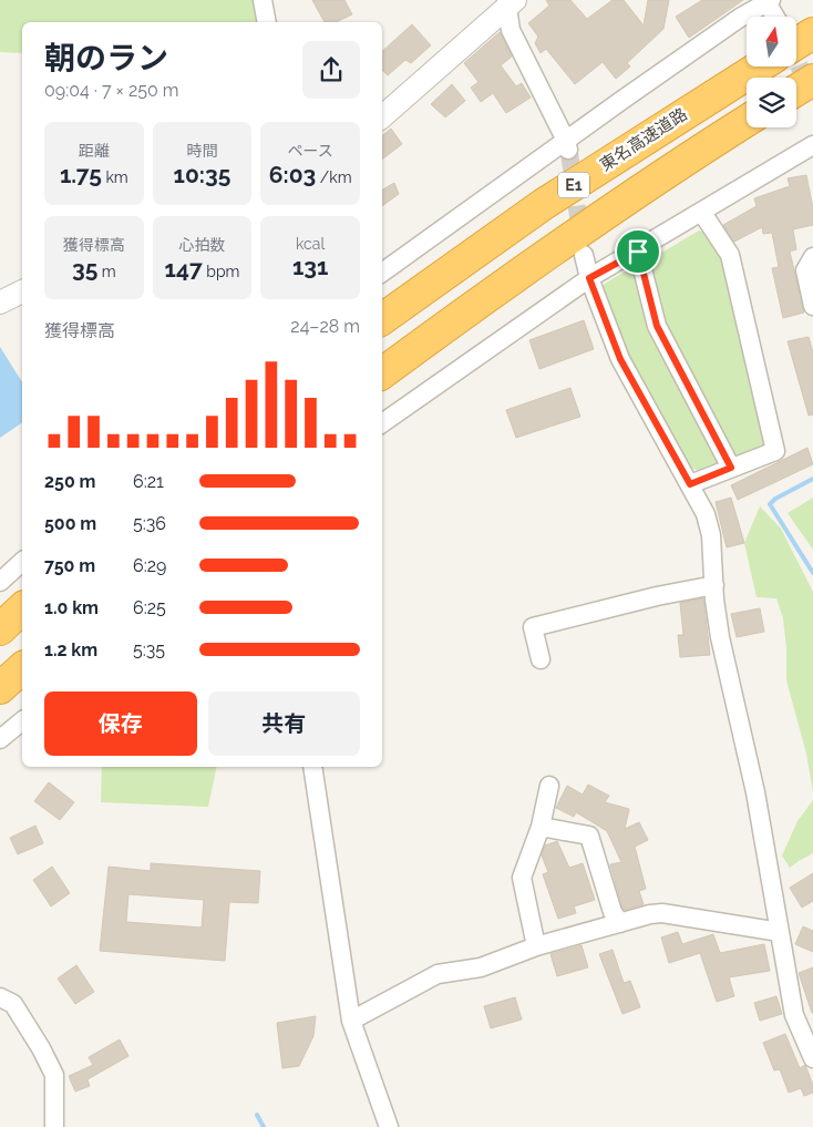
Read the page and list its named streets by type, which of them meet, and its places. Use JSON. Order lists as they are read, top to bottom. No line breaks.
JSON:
{"streets":{"highway":["東名高速道路","E1"]},"north":"top","page":{"heading":["朝のラン","09:04 · 7 × 250 m"],"stats":[["距離","1.75 km"],["時間","10:35"],["ペース","6:03 /km"],["獲得標高","35 m"],["心拍数","147 bpm"],["kcal","131"]],"chart":["獲得標高","24–28 m"],"list":[{"name":"250 m","note":"6:21"},{"name":"500 m","note":"5:36"},{"name":"750 m","note":"6:29"},{"name":"1.0 km","note":"6:25"},{"name":"1.2 km","note":"5:35"}],"buttons":["保存","共有"]}}
